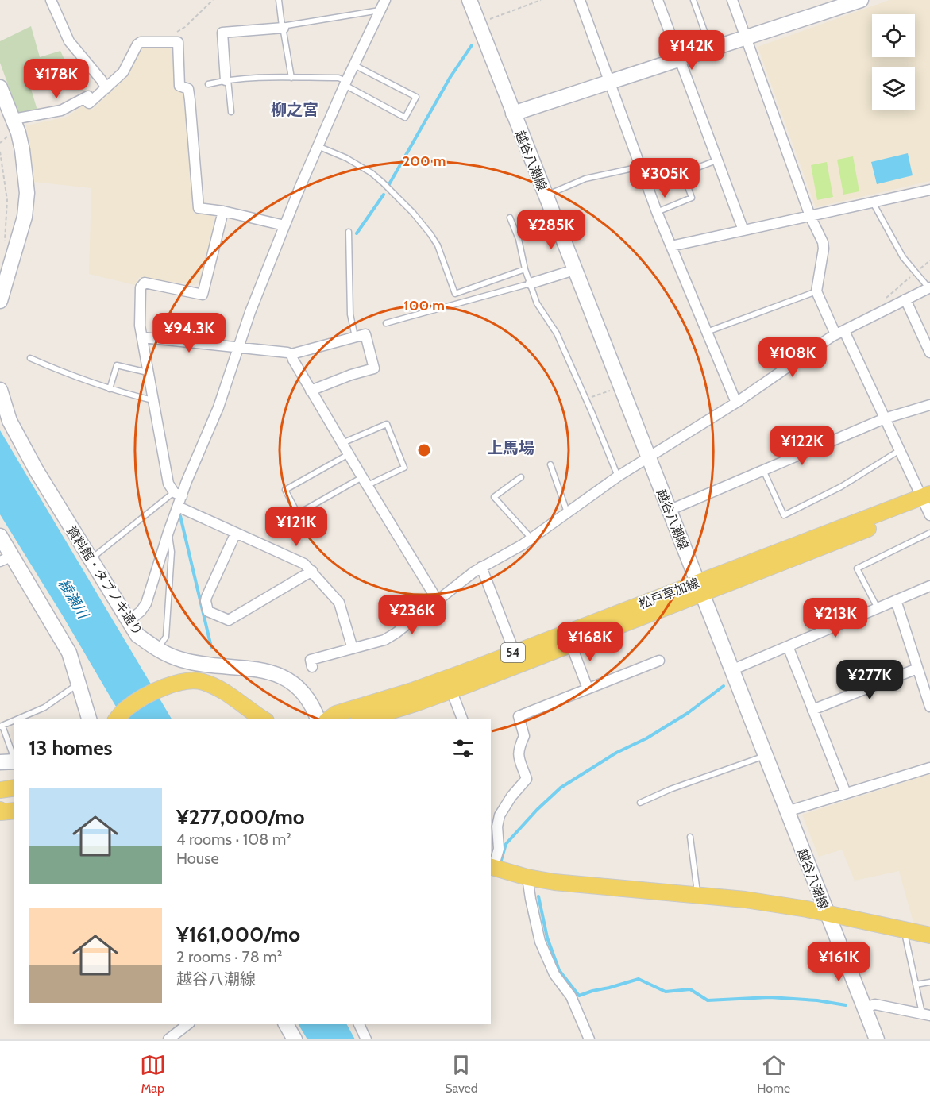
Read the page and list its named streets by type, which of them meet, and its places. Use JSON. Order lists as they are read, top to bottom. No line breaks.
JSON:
{"streets":{"main road":["松戸草加線","54"],"street":["越谷八潮線","資料館・タブノキ通り"]},"crossings":[["越谷八潮線","松戸草加線"]],"districts":["柳之宮","上馬場"],"water":["綾瀬川"],"page":{"price":["¥142K","¥178K","¥305K","¥285K","¥94.3K","¥108K","¥122K","¥121K","¥236K","¥213K","¥168K","¥277K","¥161K"],"heading":"13 homes","list":[{"name":"¥277,000/mo","note":"4 rooms · 108 m² · House"},{"name":"¥161,000/mo","note":"2 rooms · 78 m² · 越谷八潮線"}],"tabs":["Map","Saved","Home"]},"rings":["200 m","100 m"]}
